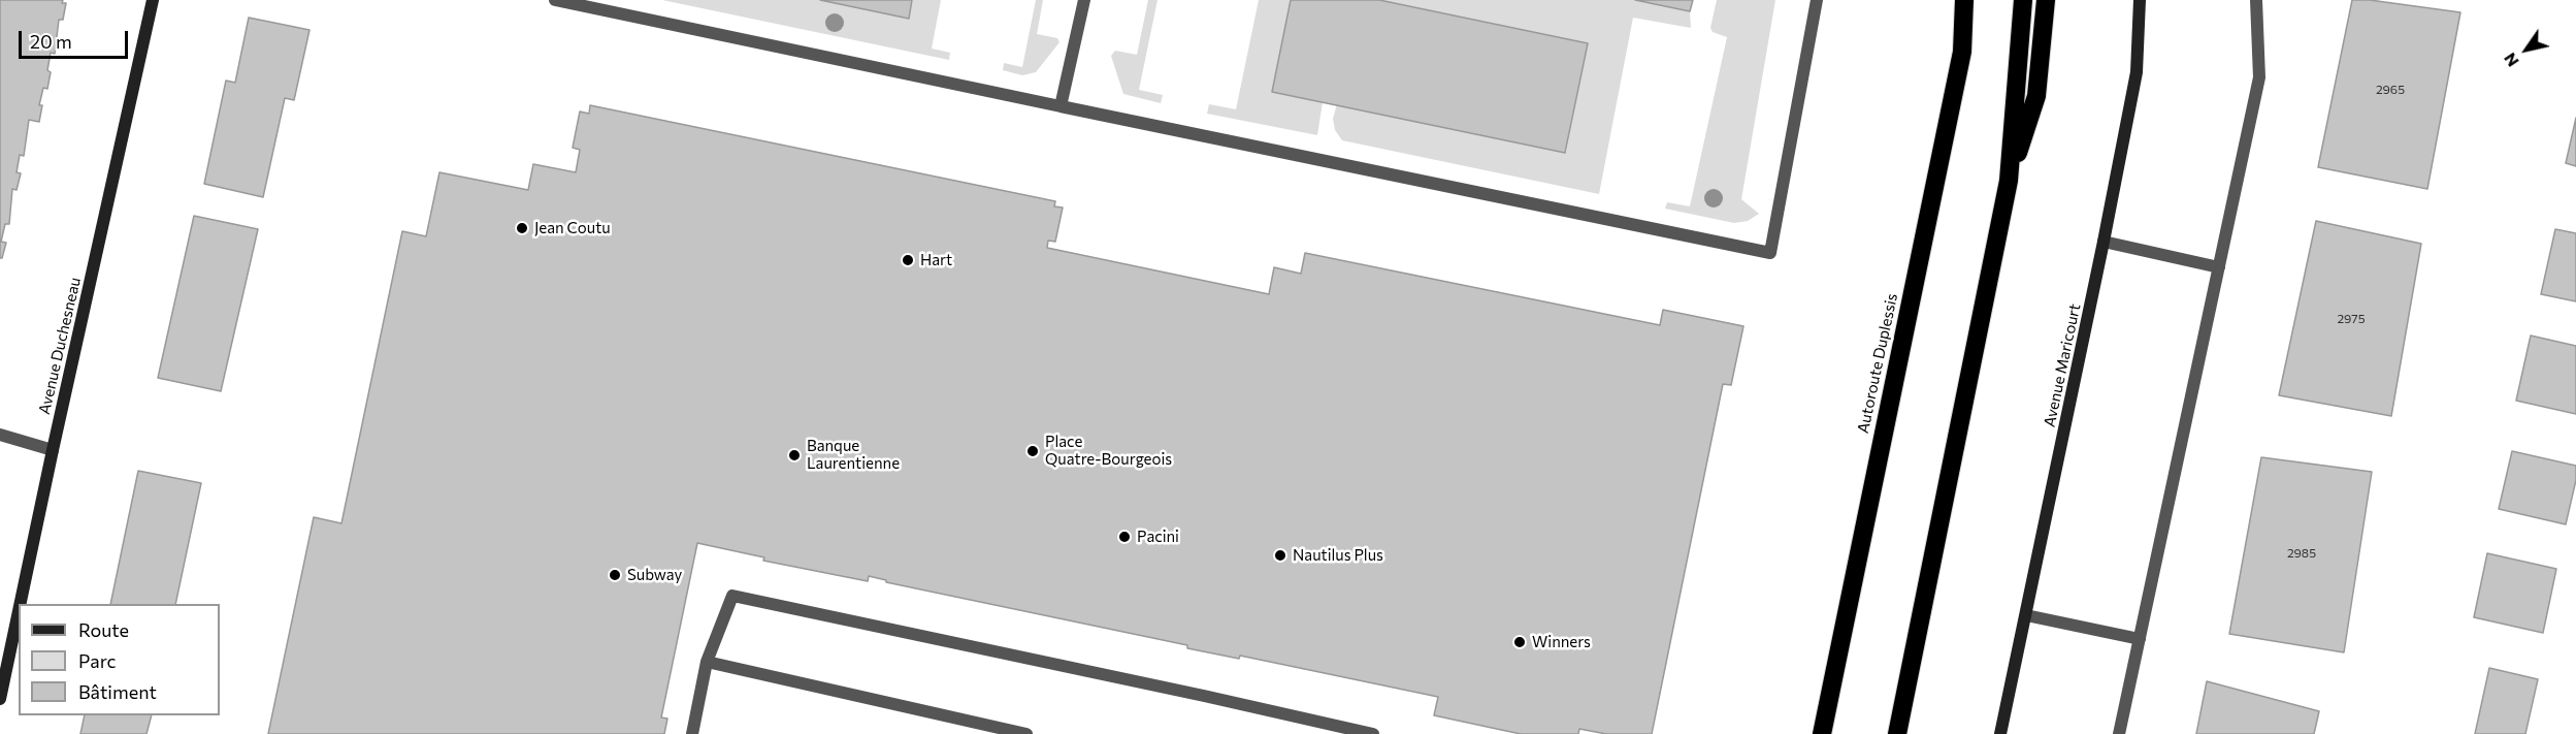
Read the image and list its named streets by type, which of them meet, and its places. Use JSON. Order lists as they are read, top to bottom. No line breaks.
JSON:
{"streets":{"highway":["Autoroute Duplessis"],"street":["Avenue Duchesneau","Avenue Maricourt"]},"places":["Jean Coutu","Hart","Place Quatre-Bourgeois","Banque Laurentienne","Pacini","Nautilus Plus","Subway","Winners"],"house_numbers":["2965","2975","2985"],"legend":["Route","Parc","Bâtiment"],"scale_bar":"20 m","north":"bottom left"}
